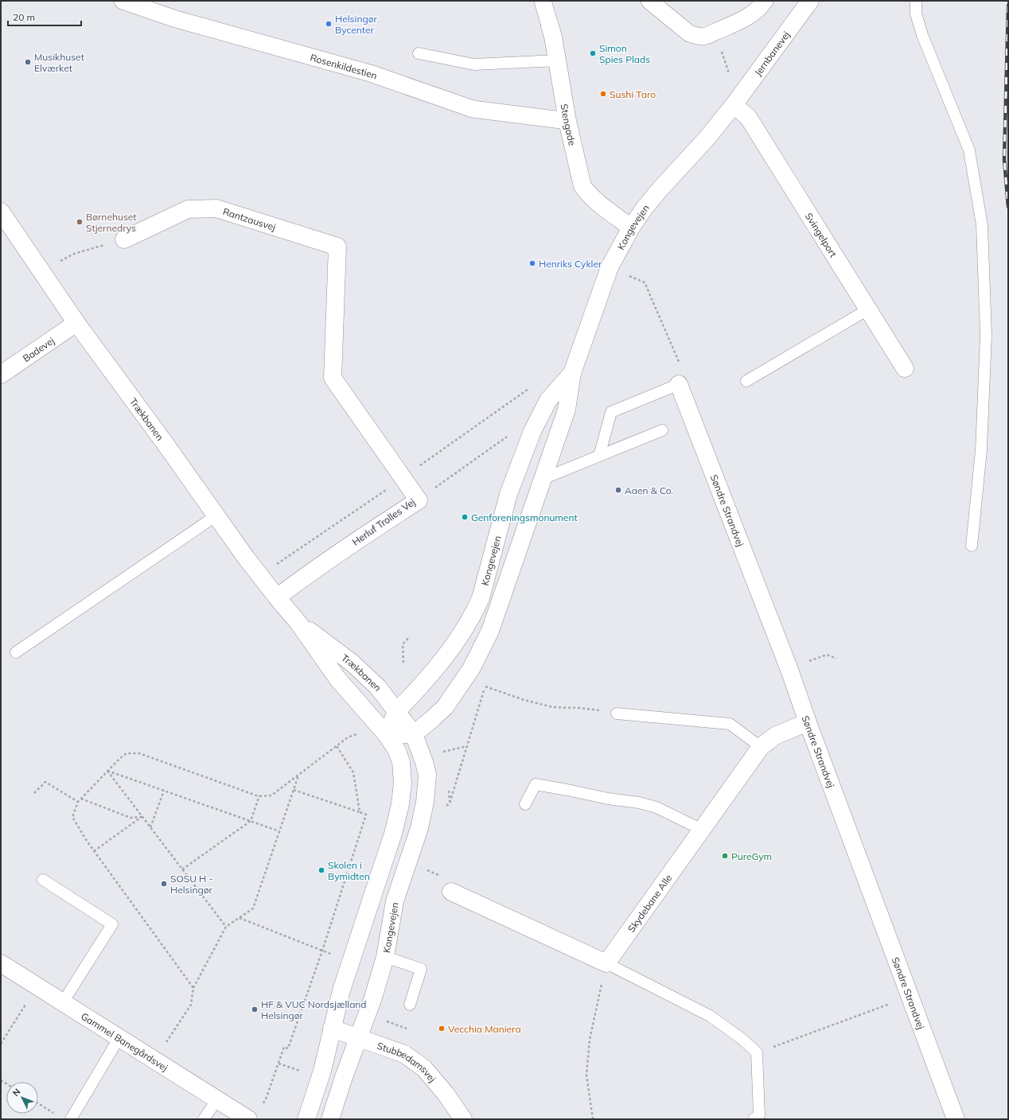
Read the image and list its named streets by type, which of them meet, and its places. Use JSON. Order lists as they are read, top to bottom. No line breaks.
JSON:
{"streets":{"street":["Jernbanevej","Rosenkildestien","Stengade","Rantzausvej","Kongevejen","Svingelport","Badevej","Trækbanen","Søndre Strandvej","Herluf Trolles Vej","Skydebane Alle","Gammel Banegårdsvej","Stubbedamsvej"]},"crossings":[["Jernbanevej","Kongevejen"],["Jernbanevej","Svingelport"],["Rosenkildestien","Stengade"],["Stengade","Kongevejen"],["Rantzausvej","Herluf Trolles Vej"],["Kongevejen","Svingelport"],["Kongevejen","Trækbanen"],["Kongevejen","Stubbedamsvej"],["Badevej","Trækbanen"],["Trækbanen","Herluf Trolles Vej"],["Søndre Strandvej","Skydebane Alle"]],"places":["Helsingør Bycenter","Simon Spies Plads","Musikhuset Elværket","Sushi Taro","Børnehuset Stjernedrys","Henriks Cykler","Aaen & Co.","Genforeningsmonument","PureGym","Skolen i Bymidten","SOSU H - Helsingør","HF & VUC Nordsjælland Helsingør","Vecchia Maniera"],"scale_bar":"20 m","north":"top left"}
